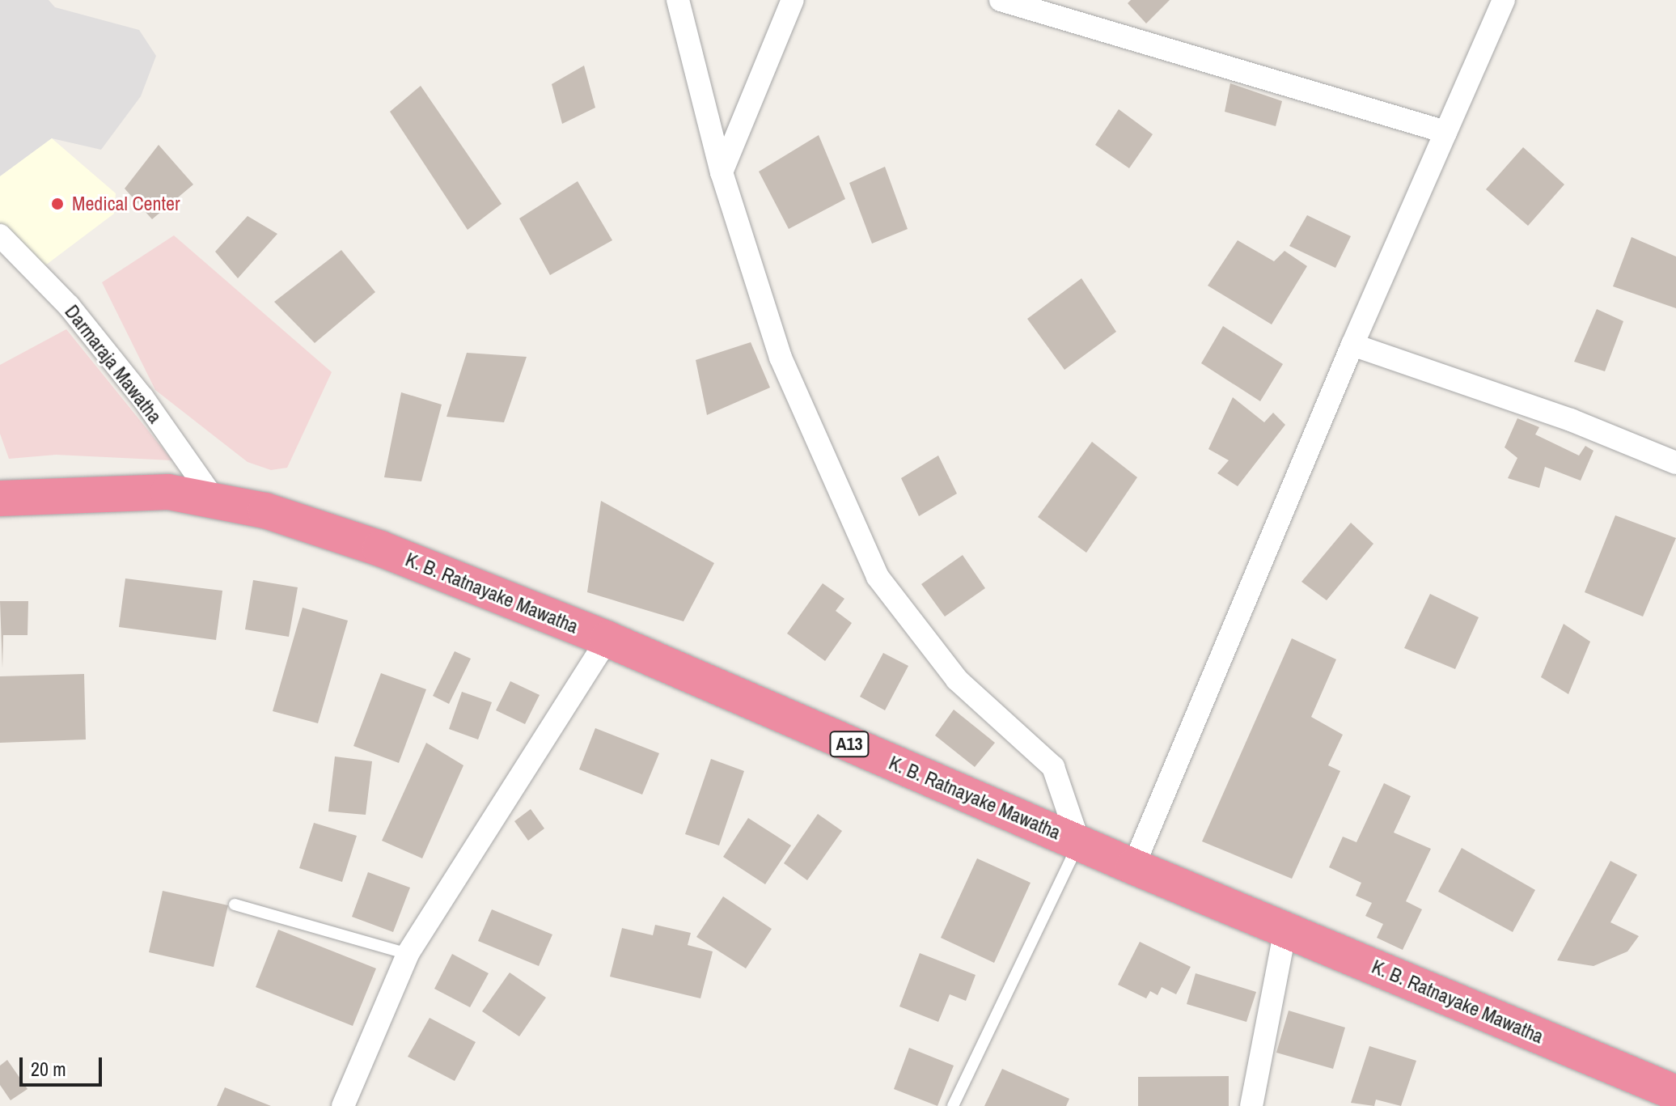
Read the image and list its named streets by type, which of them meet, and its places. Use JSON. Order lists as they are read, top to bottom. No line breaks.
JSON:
{"streets":{"highway":["K. B. Ratnayake Mawatha","A13"],"street":["Darmaraja Mawatha"]},"crossings":[["Darmaraja Mawatha","K. B. Ratnayake Mawatha"]],"places":["Medical Center"],"scale_bar":"20 m"}
